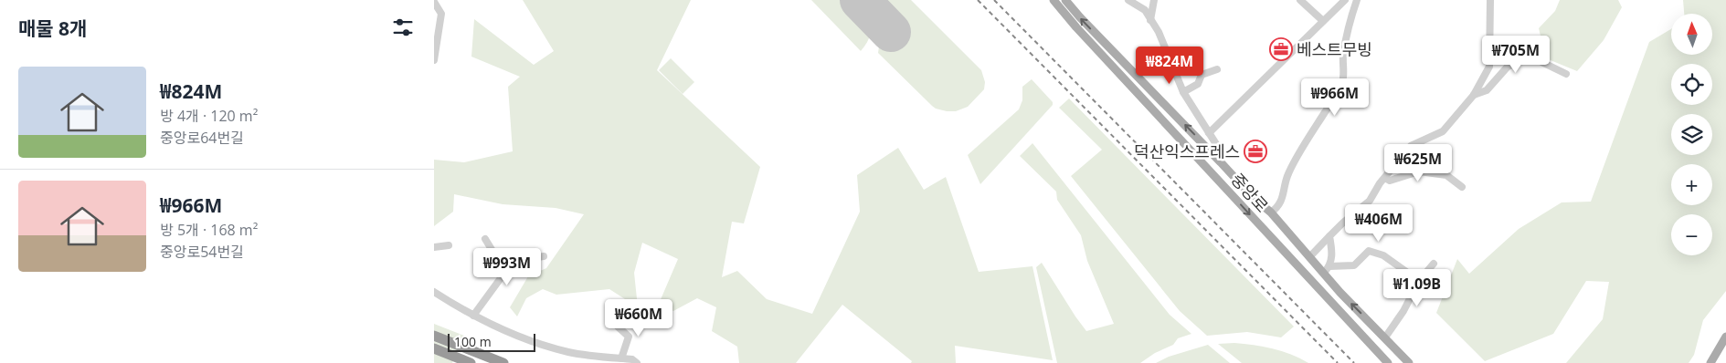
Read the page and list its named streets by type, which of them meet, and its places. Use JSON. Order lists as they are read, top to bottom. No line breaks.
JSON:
{"streets":{"main road":["중앙로"]},"places":{"office":["베스트무빙","덕산익스프레스"]},"scale_bar":"100 m","north":"top","page":{"heading":"매물 8개","map_buttons":["+","−"],"price":["₩705M","₩824M","₩966M","₩625M","₩406M","₩993M","₩1.09B","₩660M"],"list":[{"name":"₩824M","note":"방 4개 · 120 m² · 중앙로64번길"},{"name":"₩966M","note":"방 5개 · 168 m² · 중앙로54번길"}],"scale":"100 m"}}
